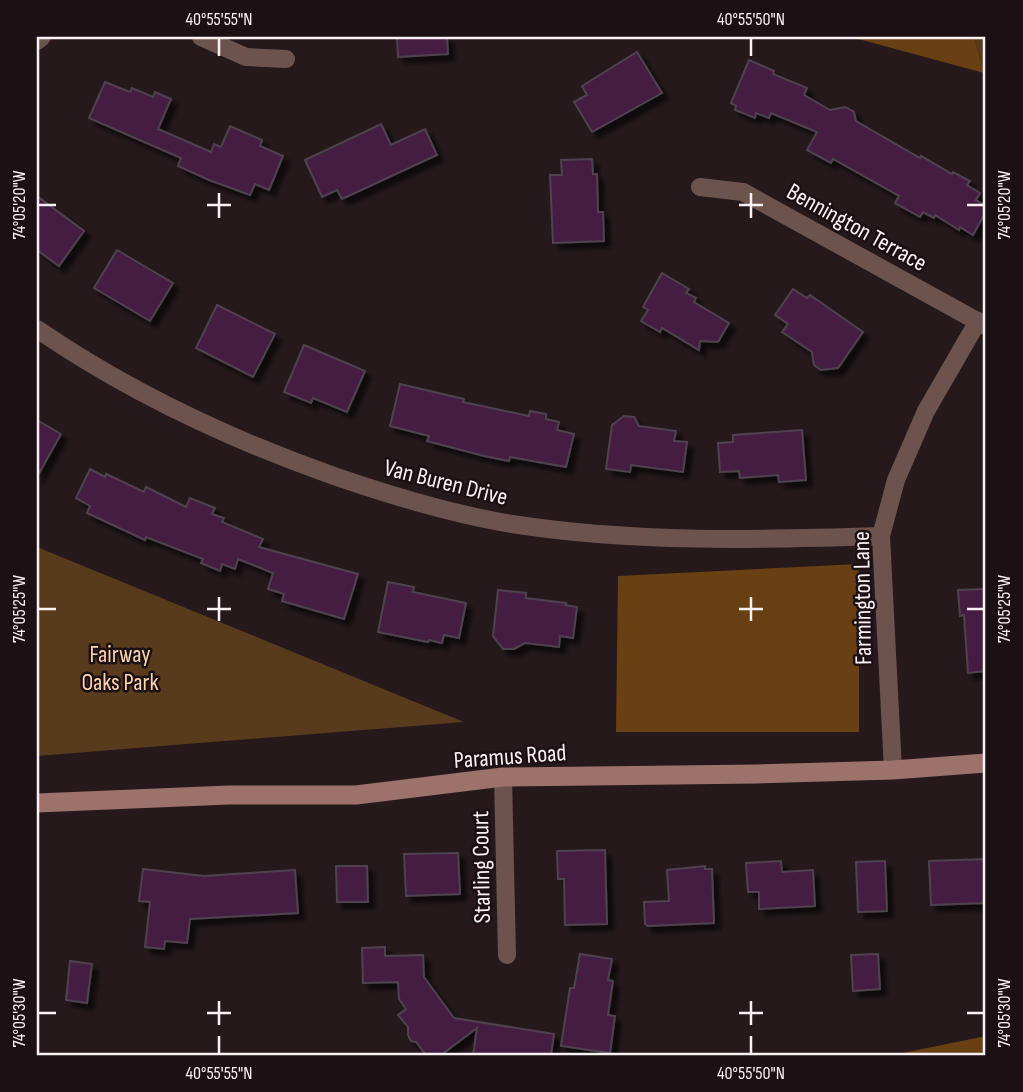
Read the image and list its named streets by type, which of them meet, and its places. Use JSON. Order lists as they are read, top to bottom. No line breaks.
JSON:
{"streets":{"main road":["Paramus Road"],"street":["Bennington Terrace","Van Buren Drive","Farmington Lane","Starling Court"]},"crossings":[["Bennington Terrace","Farmington Lane"],["Van Buren Drive","Farmington Lane"],["Farmington Lane","Paramus Road"],["Paramus Road","Starling Court"]],"parks":["Fairway Oaks Park"],"coordinates":["40°55'55\"N","40°55'50\"N","74°05'20\"W","74°05'25\"W","74°05'30\"W"]}
